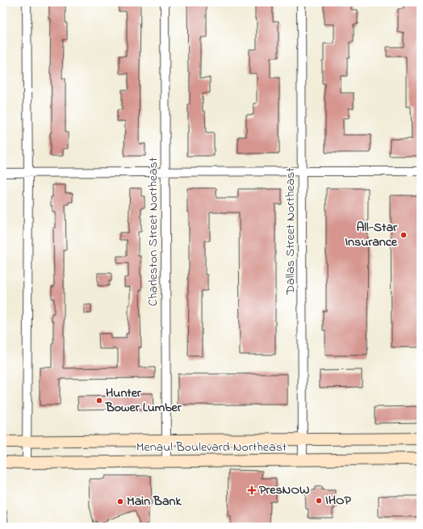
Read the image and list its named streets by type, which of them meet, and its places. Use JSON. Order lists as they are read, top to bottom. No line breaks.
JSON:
{"streets":{"main road":["Menaul Boulevard Northeast"],"street":["Dallas Street Northeast","Charleston Street Northeast"]},"crossings":[["Dallas Street Northeast","Menaul Boulevard Northeast"],["Charleston Street Northeast","Menaul Boulevard Northeast"]],"places":{"other":["All-Star Insurance","Hunter Bower Lumber","IHOP","Main Bank"],"health":["PresNOW"]}}
